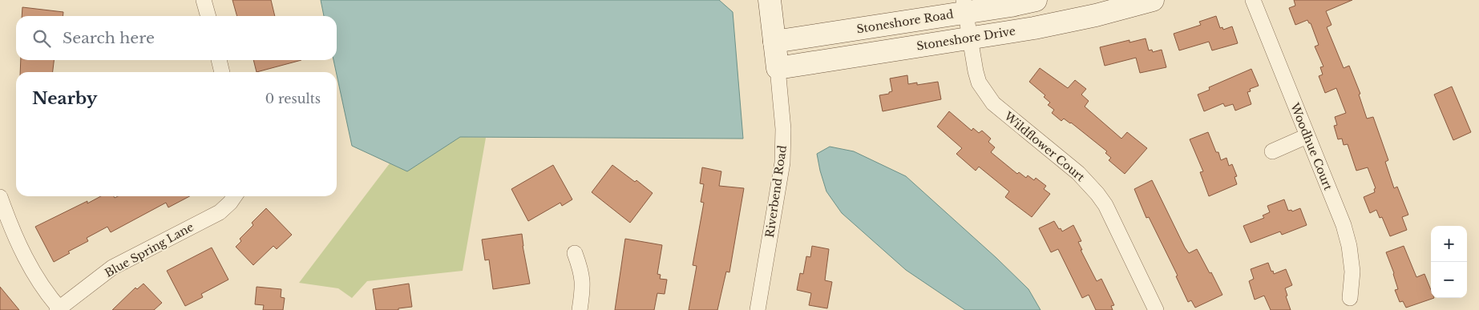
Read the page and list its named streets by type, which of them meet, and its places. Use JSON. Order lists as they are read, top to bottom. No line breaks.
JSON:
{"streets":{"street":["Stoneshore Road","Stoneshore Drive","Wildflower Court","Woodhue Court","Riverbend Road","Blue Spring Lane"]},"crossings":[["Stoneshore Road","Wildflower Court"],["Stoneshore Road","Riverbend Road"],["Stoneshore Drive","Wildflower Court"],["Stoneshore Drive","Riverbend Road"]],"page":{"search":"Search here","heading":["Nearby","0 results"],"map_buttons":["+","−"]}}
